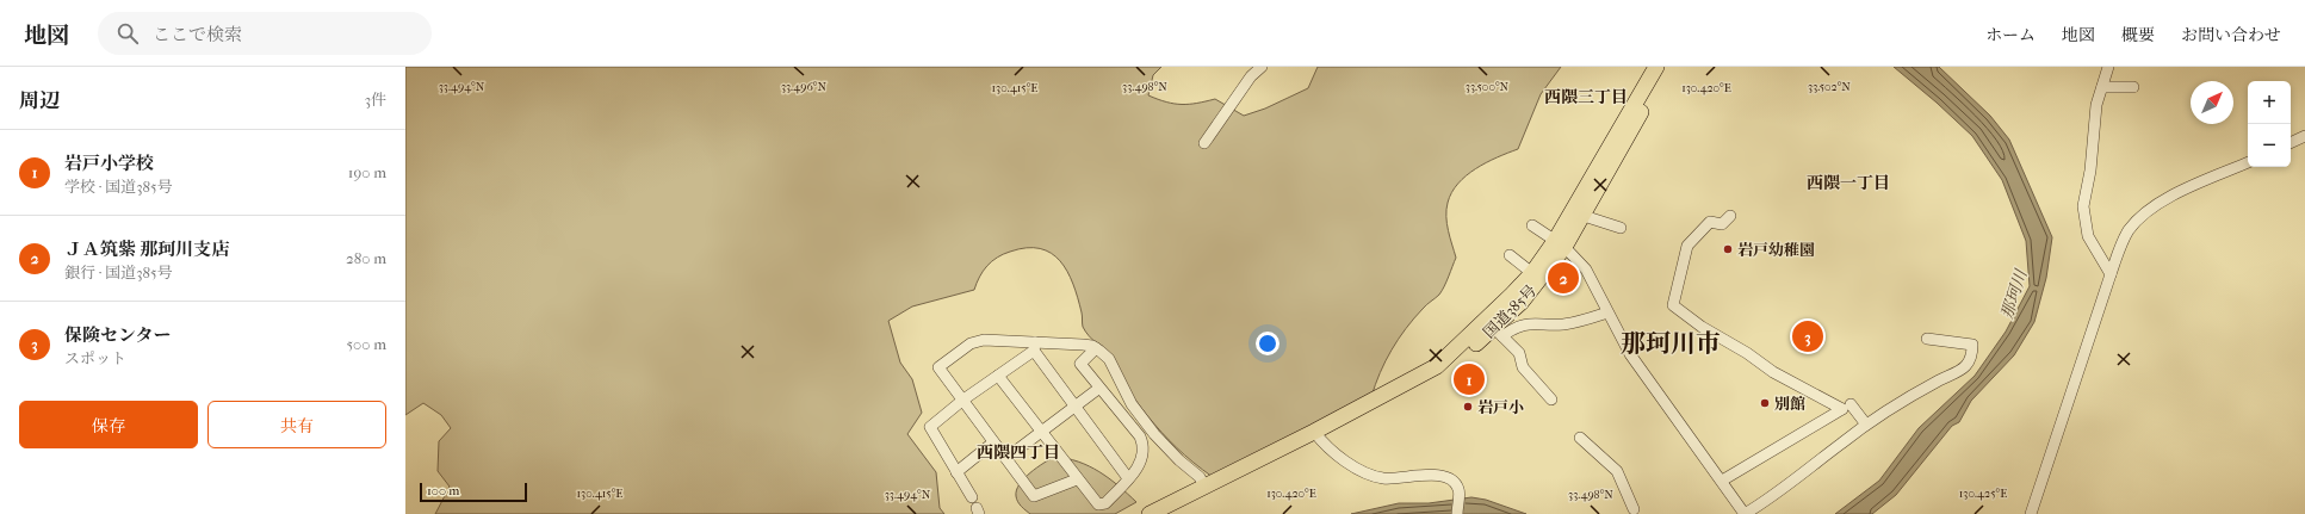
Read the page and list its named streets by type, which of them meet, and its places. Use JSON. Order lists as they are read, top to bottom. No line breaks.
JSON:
{"streets":{"highway":["国道385号"]},"districts":["西隈三丁目","西隈一丁目","那珂川市","西隈四丁目"],"water":["那珂川"],"places":["岩戸幼稚園","別館","岩戸小"],"scale_bar":"100 m","north":"top right","page":{"header":"地図","search":"ここで検索","nav":["ホーム","地図","概要","お問い合わせ"],"heading":["周辺","3件"],"map_buttons":["+","−"],"list":[{"mark":"1","name":"岩戸小学校","note":"学校 · 国道385号","value":"190 m"},{"mark":"2","name":"ＪＡ筑紫 那珂川支店","note":"銀行 · 国道385号","value":"280 m"},{"mark":"3","name":"保険センター","note":"スポット","value":"500 m"}],"pins":["2","3","1"],"buttons":["保存","共有"],"scale":"100 m"},"coordinates":["33.494°N","33.496°N","33.498°N","33.500°N","33.502°N","130.415°E","130.420°E","130.425°E"]}
